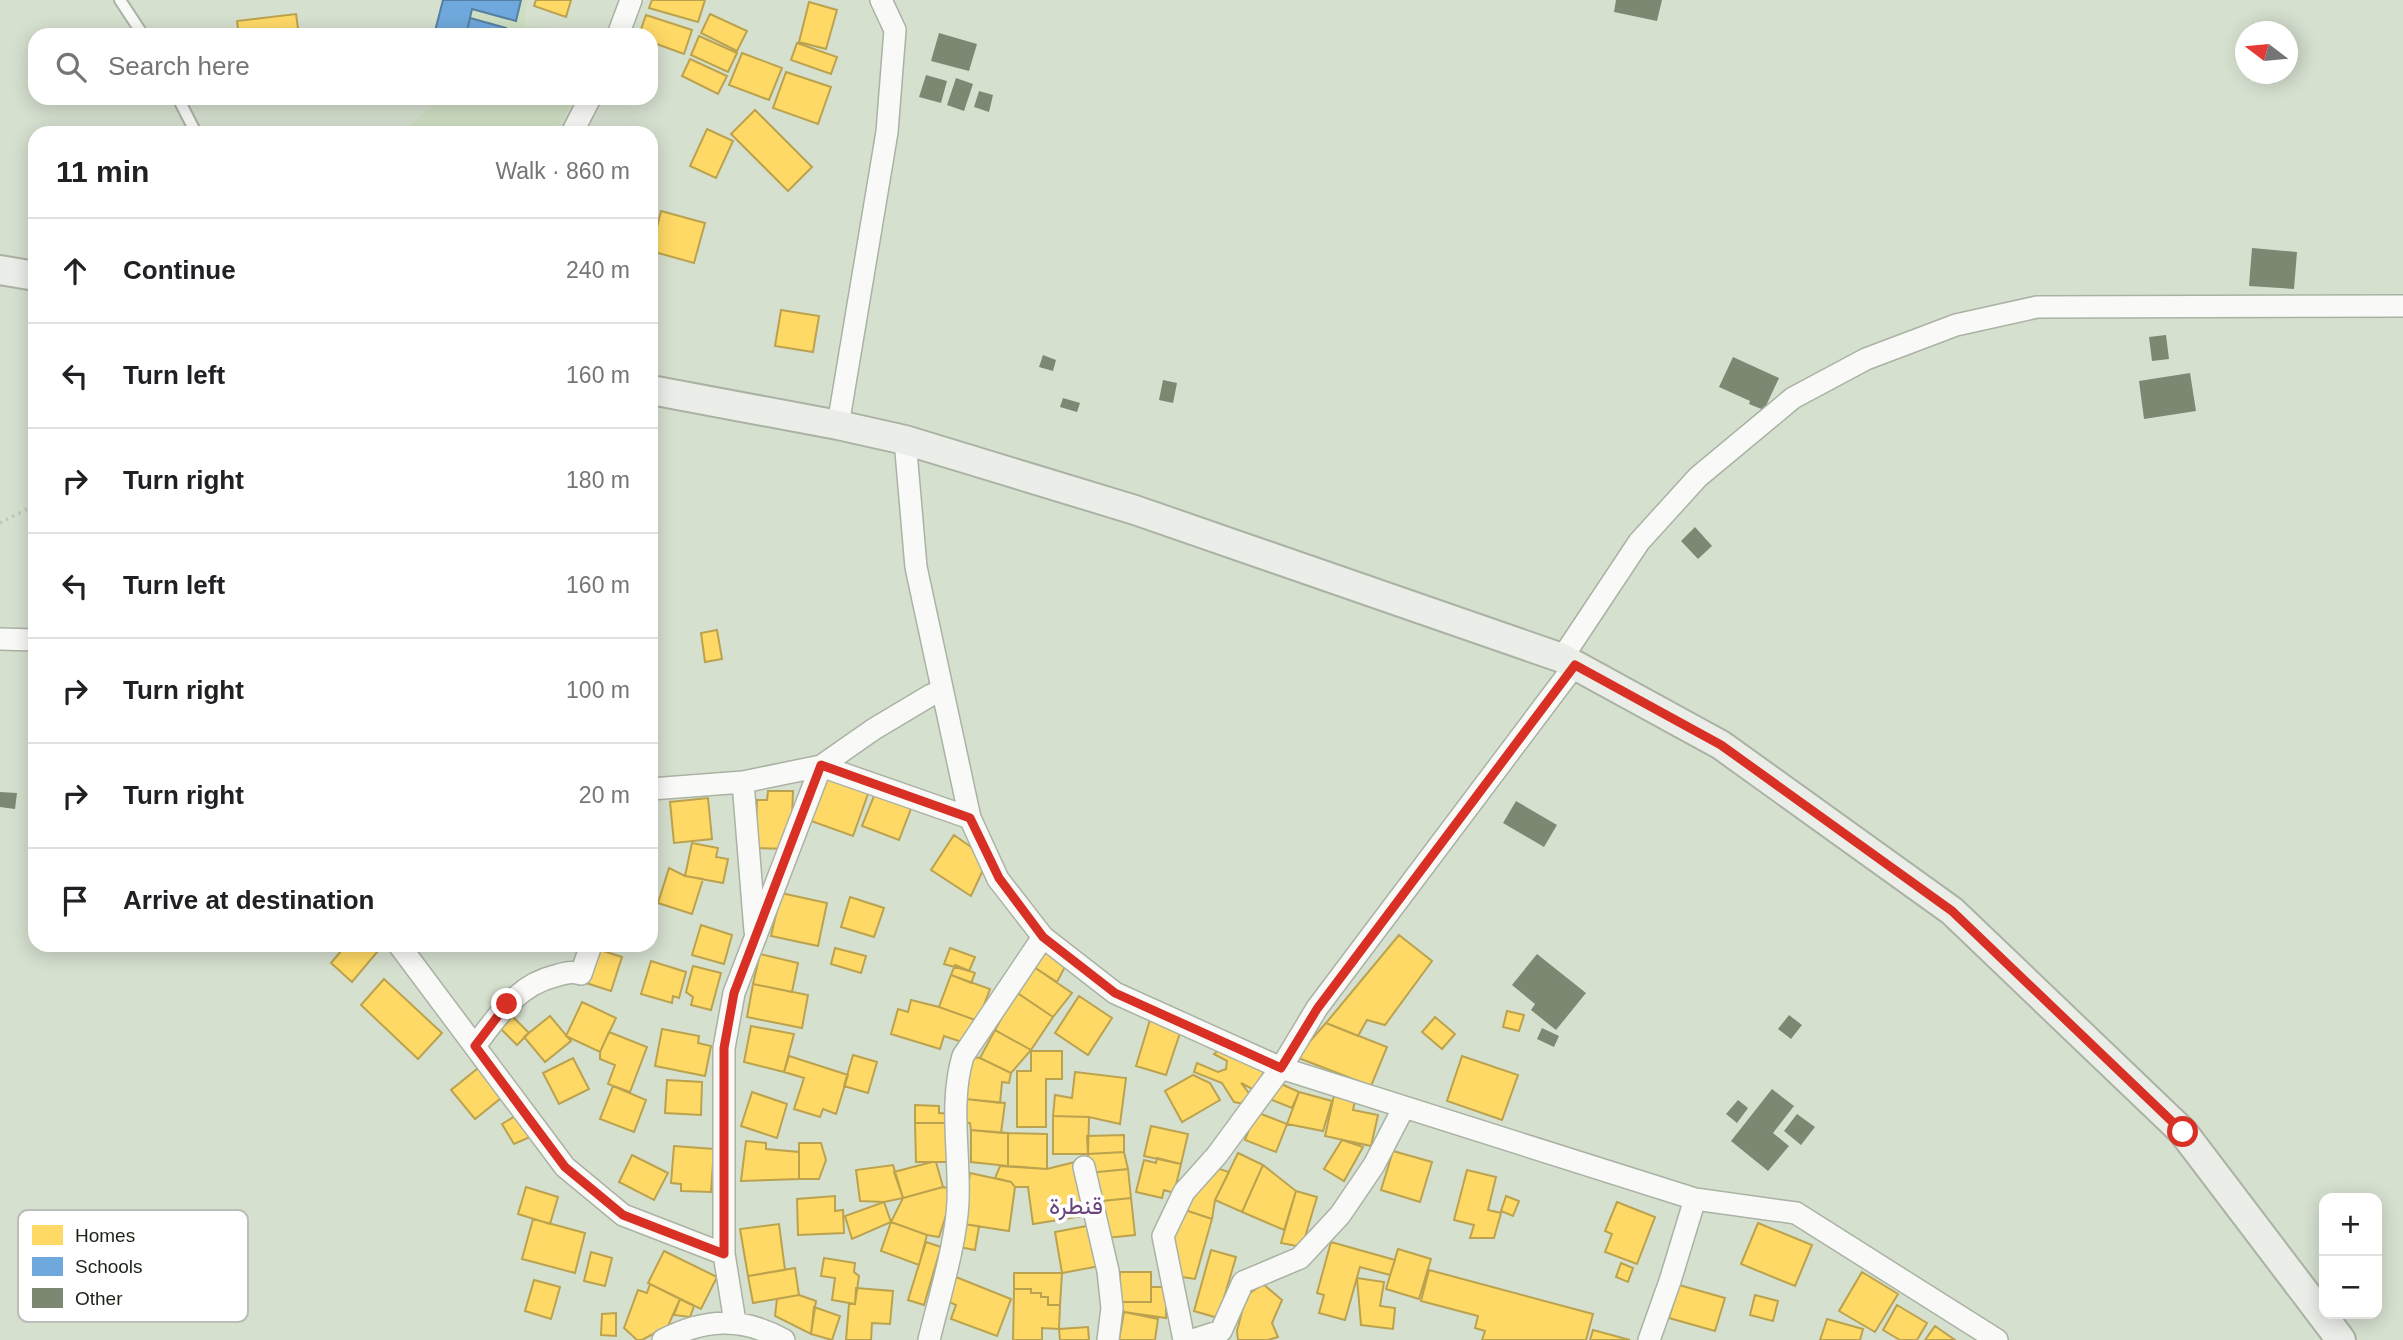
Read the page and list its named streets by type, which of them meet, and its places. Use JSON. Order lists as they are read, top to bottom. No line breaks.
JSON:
{"districts":["قنطرة"],"legend":["Homes","Schools","Other"],"north":"left","page":{"search":"Search here","heading":["11 min","Walk · 860 m"],"list":[["Continue","240 m"],["Turn left","160 m"],["Turn right","180 m"],["Turn left","160 m"],["Turn right","100 m"],["Turn right","20 m"],"Arrive at destination"],"map_buttons":["+","−"]}}
